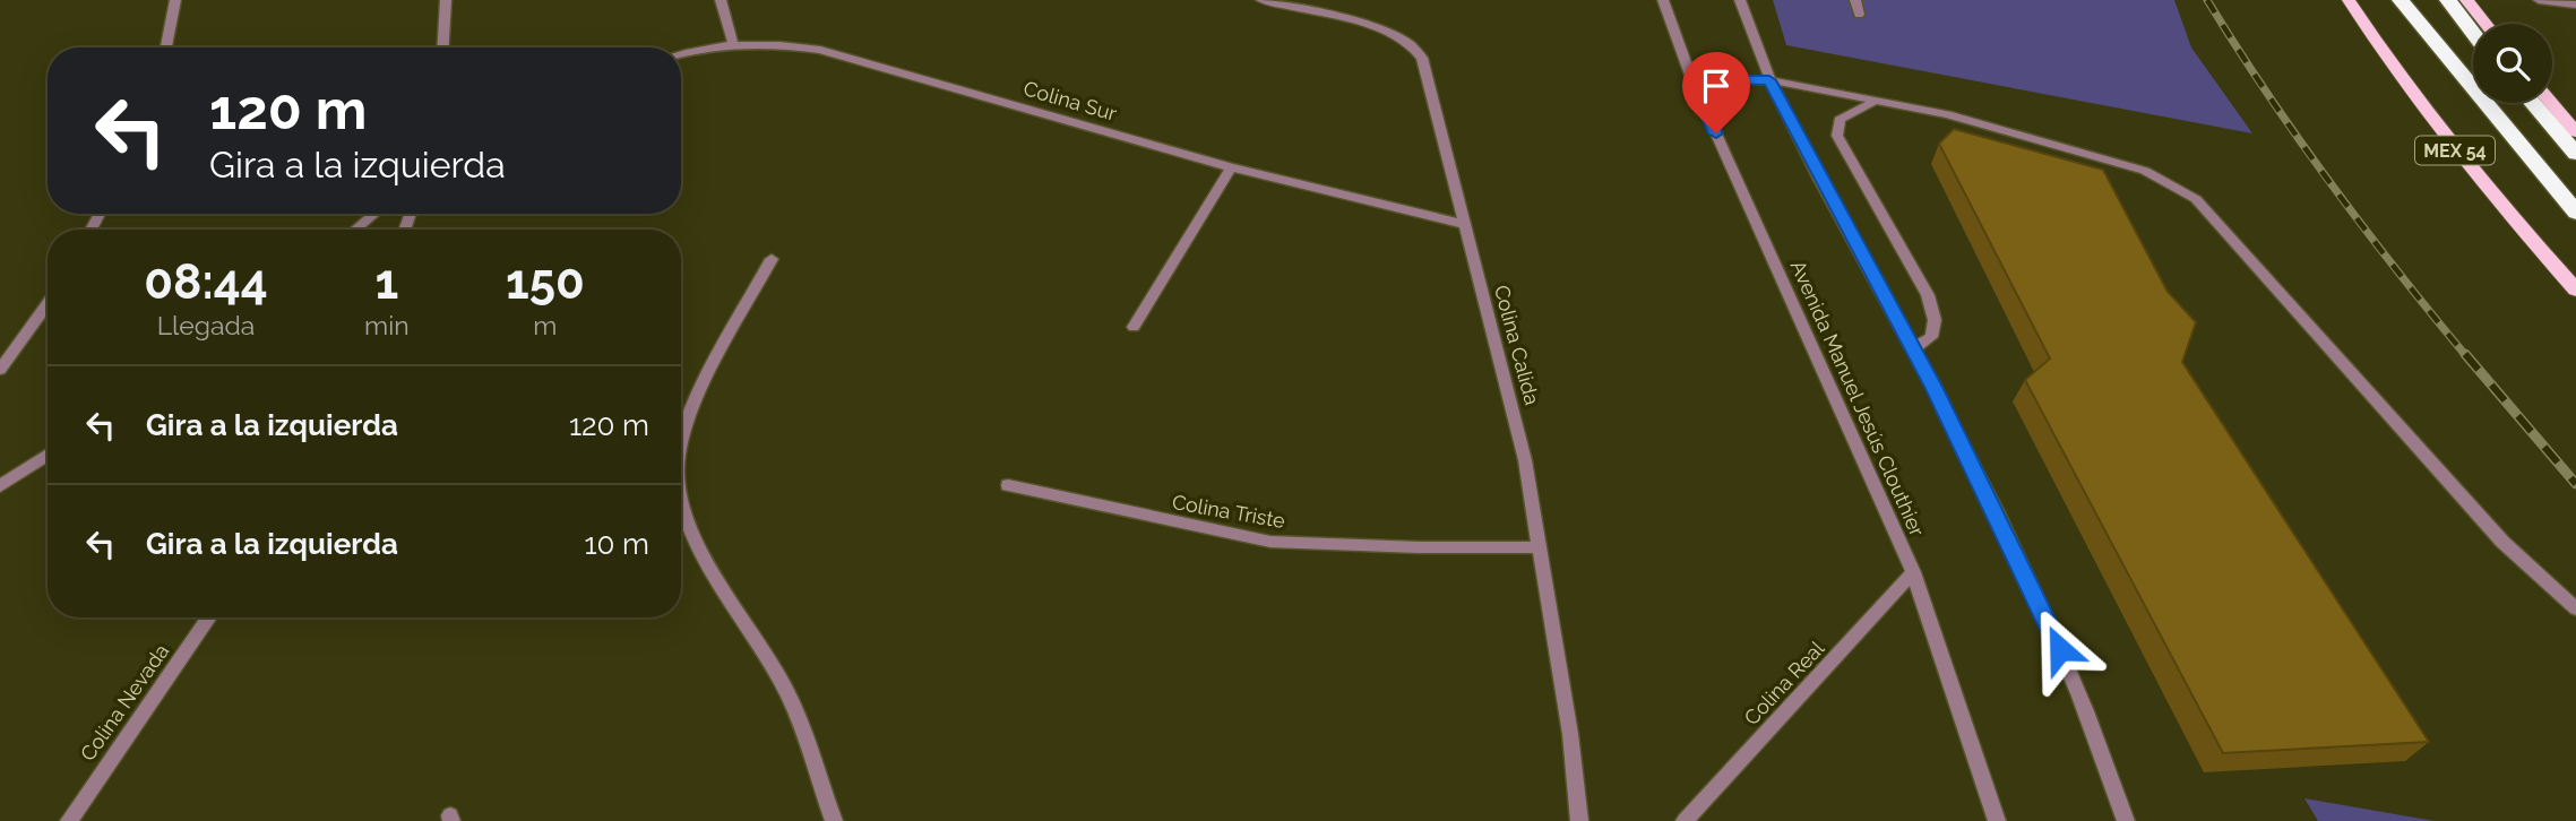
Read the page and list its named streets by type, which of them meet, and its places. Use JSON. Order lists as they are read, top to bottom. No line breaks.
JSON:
{"streets":{"main road":["MEX 54"],"street":["Colina Sur","Colina Calida","Avenida Manuel Jesús Clouthier","Colina Triste","Colina Real","Colina Nevada"]},"crossings":[["Colina Sur","Colina Calida"],["Colina Calida","Colina Triste"],["Avenida Manuel Jesús Clouthier","Colina Real"]],"page":{"turn":["120 m","Gira a la izquierda"],"eta":["08:44","Llegada","1","min","150","m"],"list":[{"name":"Gira a la izquierda","value":"120 m"},{"name":"Gira a la izquierda","value":"10 m"}]}}
